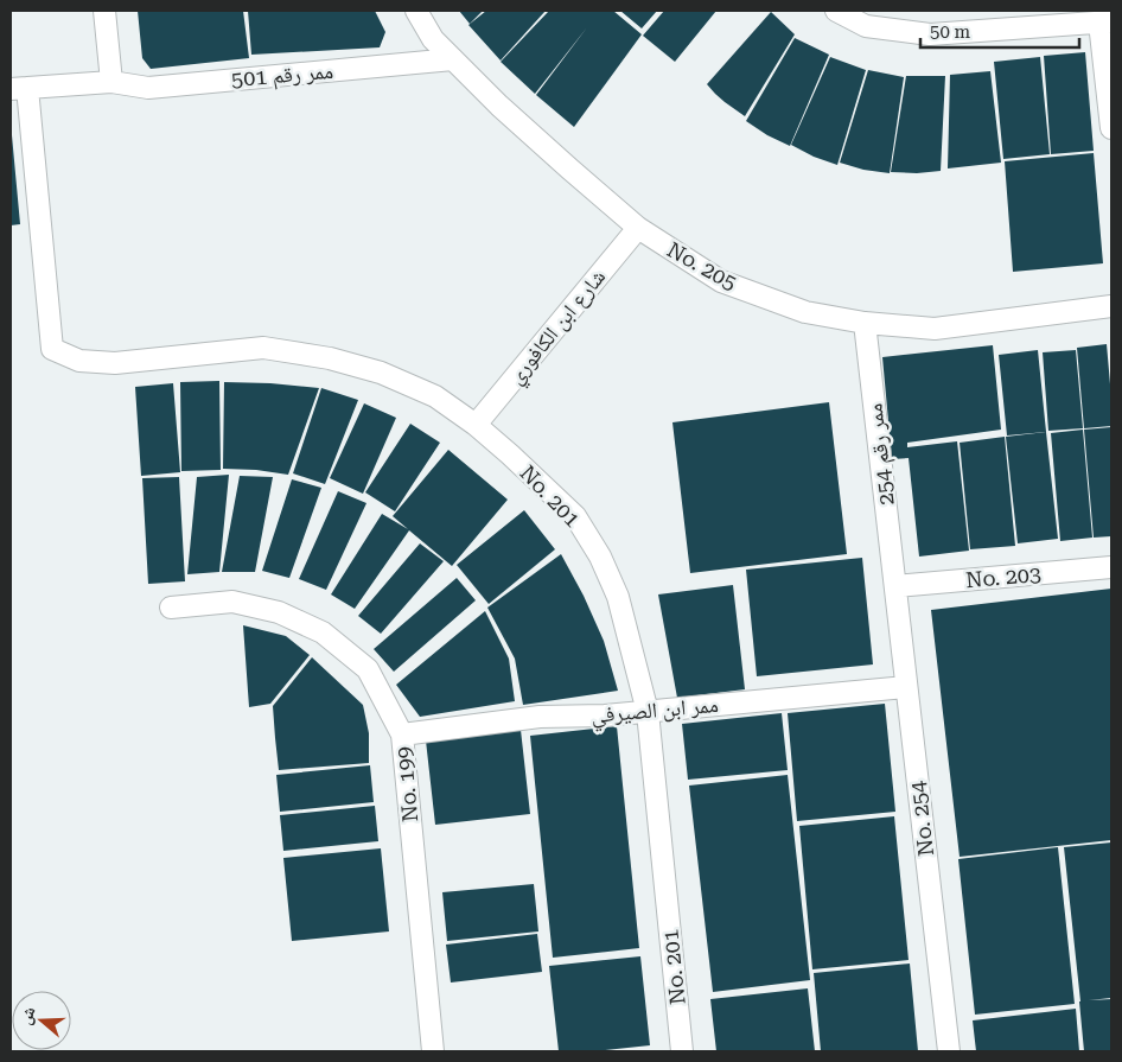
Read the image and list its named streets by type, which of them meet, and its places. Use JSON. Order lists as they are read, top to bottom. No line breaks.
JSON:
{"streets":{"street":["ممر رقم 501","No. 205","شارع ابن الكافوري","ممر رقم 254","No. 201","No. 203","ممر ابن الصيرفي","No. 199","No. 254"]},"crossings":[["ممر رقم 501","No. 205"],["ممر رقم 501","No. 201"],["No. 205","شارع ابن الكافوري"],["No. 205","ممر رقم 254"],["شارع ابن الكافوري","No. 201"],["ممر رقم 254","No. 203"],["ممر رقم 254","No. 254"],["No. 201","ممر ابن الصيرفي"],["No. 203","No. 254"],["ممر ابن الصيرفي","No. 199"],["ممر ابن الصيرفي","No. 254"]],"scale_bar":"50 m","north":"left"}
